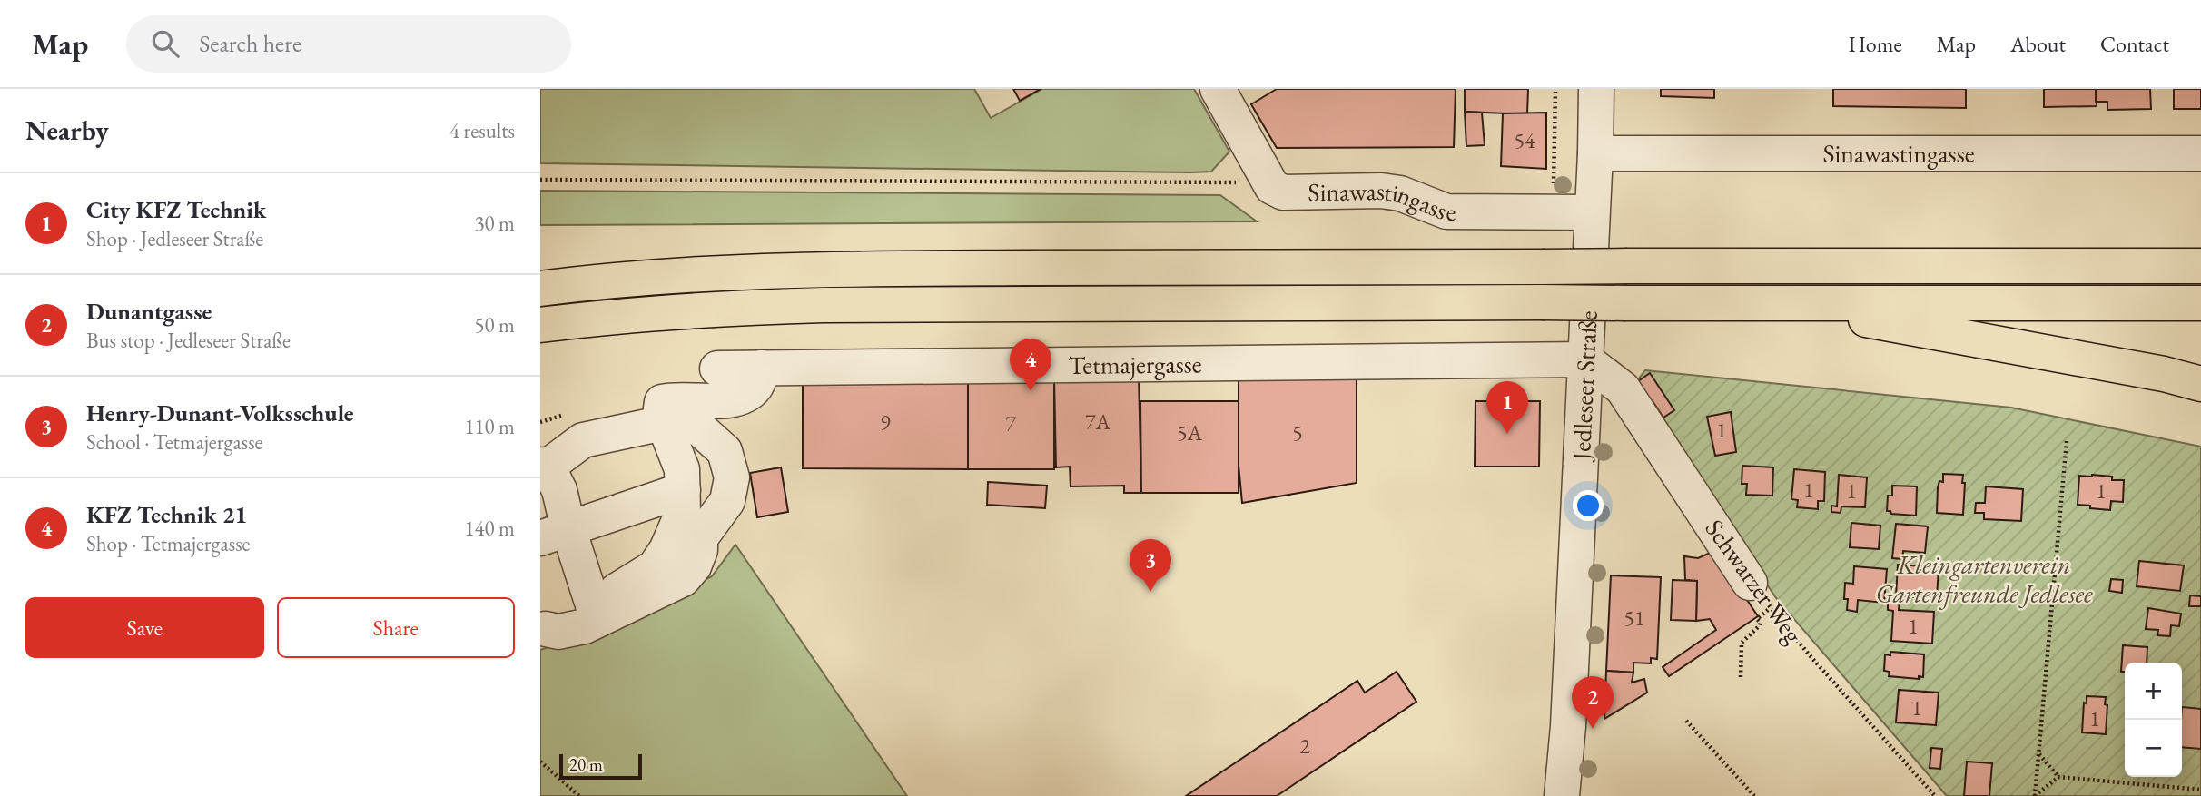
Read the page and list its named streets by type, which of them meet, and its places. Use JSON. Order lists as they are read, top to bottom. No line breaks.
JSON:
{"streets":{"street":["Sinawastingasse","Tetmajergasse","Jedleseer Straße","Schwarzer Weg"]},"crossings":[["Sinawastingasse","Jedleseer Straße"],["Tetmajergasse","Jedleseer Straße"],["Tetmajergasse","Schwarzer Weg"],["Jedleseer Straße","Schwarzer Weg"]],"parks":["Kleingartenverein Gartenfreunde Jedlesee"],"house_numbers":["54","7A","9","7","1","5A","5","1","1","1","51","1","1","1","2"],"scale_bar":"20 m","page":{"header":"Map","search":"Search here","nav":["Home","Map","About","Contact"],"heading":["Nearby","4 results"],"list":[{"mark":"1","name":"City KFZ Technik","note":"Shop · Jedleseer Straße","value":"30 m"},{"mark":"2","name":"Dunantgasse","note":"Bus stop · Jedleseer Straße","value":"50 m"},{"mark":"3","name":"Henry-Dunant-Volksschule","note":"School · Tetmajergasse","value":"110 m"},{"mark":"4","name":"KFZ Technik 21","note":"Shop · Tetmajergasse","value":"140 m"}],"pins":["4","1","3","2"],"buttons":["Save","Share"],"map_buttons":["+","−"],"scale":"20 m"}}
